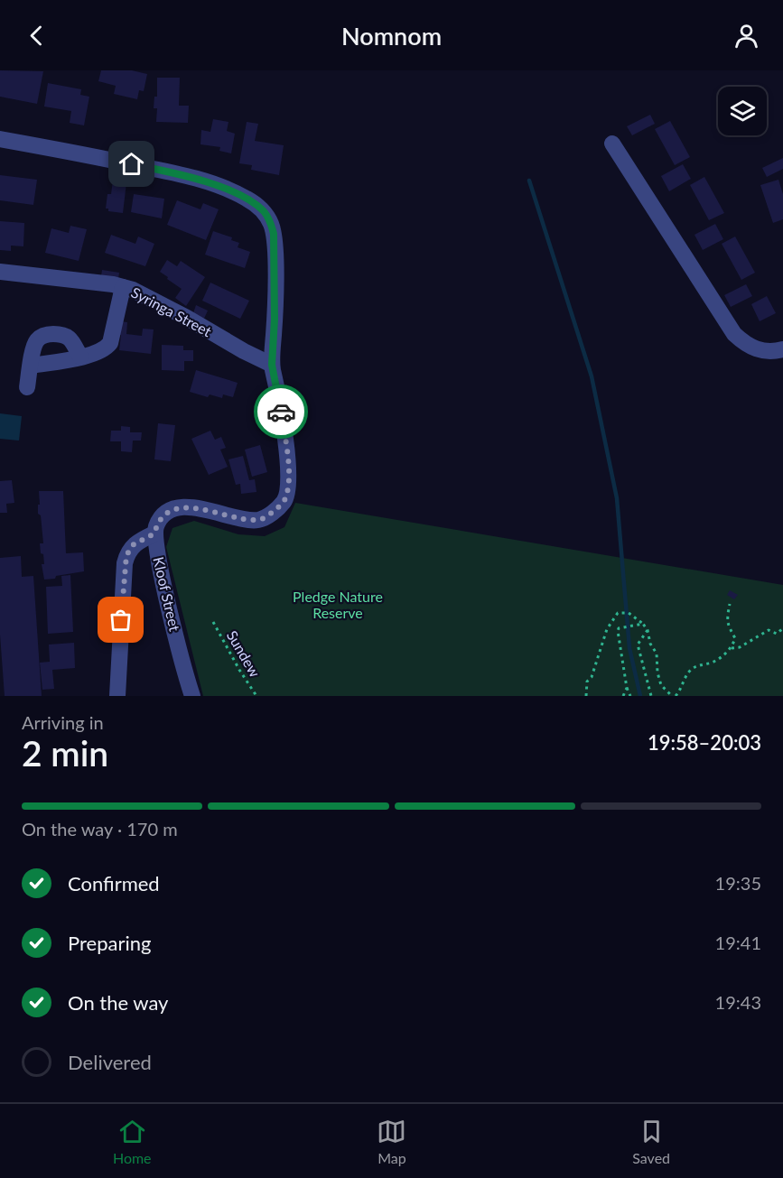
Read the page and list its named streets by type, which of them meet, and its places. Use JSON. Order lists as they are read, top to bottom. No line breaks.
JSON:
{"streets":{"street":["Syringa Street","Kloof Street"],"path":["Sundew"]},"parks":["Pledge Nature Reserve"],"page":{"header":"Nomnom","heading":["2 min","Arriving in","19:58–20:03"],"bar":"On the way · 170 m","list":[["Confirmed","19:35"],["Preparing","19:41"],["On the way","19:43"],"Delivered"],"tabs":["Home","Map","Saved"]}}
